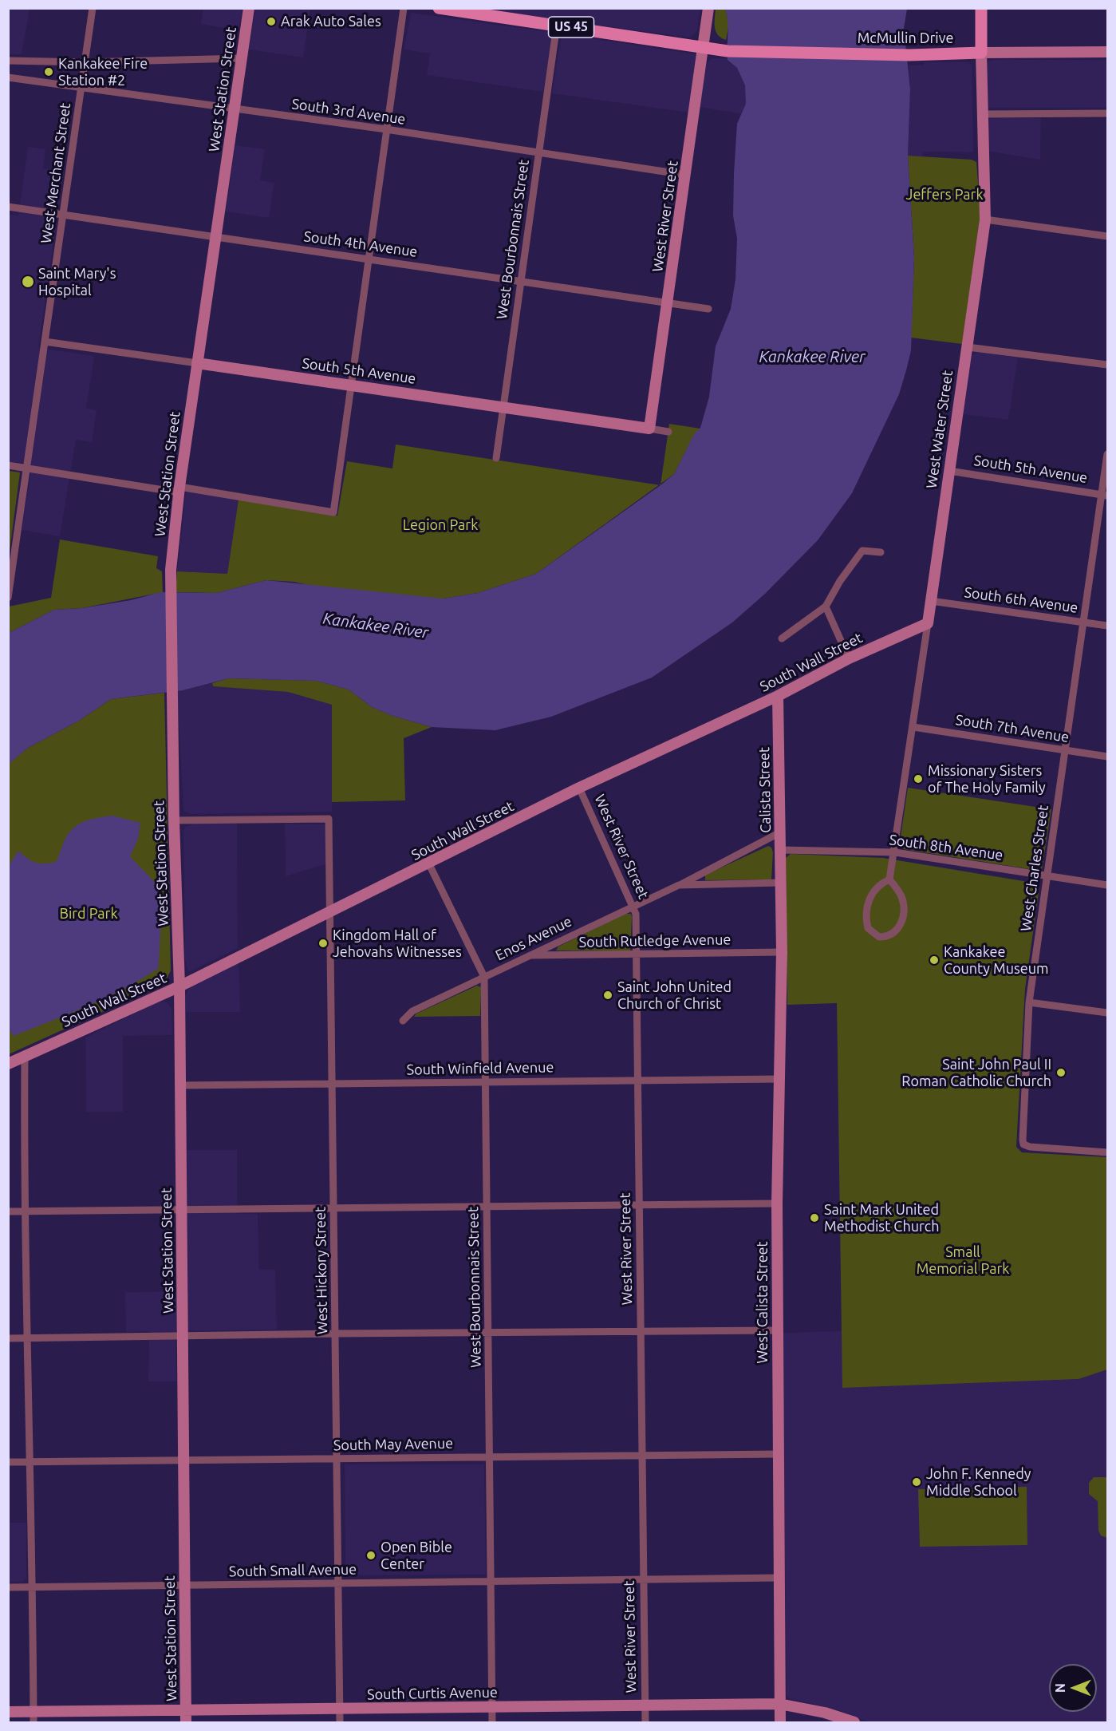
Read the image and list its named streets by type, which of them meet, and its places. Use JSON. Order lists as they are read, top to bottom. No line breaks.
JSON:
{"streets":{"main road":["US 45","McMullin Drive","West Station Street","West River Street","South 5th Avenue","West Water Street","South Wall Street","Calista Street","West Calista Street","South Curtis Avenue"],"street":["South 3rd Avenue","West Merchant Street","West Bourbonnais Street","South 4th Avenue","South 6th Avenue","South 7th Avenue","South 8th Avenue","West Charles Street","Enos Avenue","South Rutledge Avenue","South Winfield Avenue","West Hickory Street","South May Avenue","South Small Avenue"]},"crossings":[["US 45","McMullin Drive"],["US 45","West River Street"],["US 45","West Bourbonnais Street"],["McMullin Drive","West River Street"],["McMullin Drive","West Water Street"],["West Station Street","South 3rd Avenue"],["West Station Street","South 4th Avenue"],["West Station Street","South 5th Avenue"],["West Station Street","South Wall Street"],["West Station Street","South Winfield Avenue"],["West Station Street","West Hickory Street"],["West Station Street","South May Avenue"],["West Station Street","South Small Avenue"],["West Station Street","South Curtis Avenue"],["South 3rd Avenue","West Merchant Street"],["South 3rd Avenue","West River Street"],["South 3rd Avenue","West Bourbonnais Street"],["West Merchant Street","South 4th Avenue"],["West Merchant Street","South 5th Avenue"],["West River Street","South 4th Avenue"],["West River Street","South 5th Avenue"],["West River Street","South Wall Street"],["West River Street","Enos Avenue"],["West River Street","South Rutledge Avenue"],["West River Street","South Winfield Avenue"],["West River Street","South May Avenue"],["West River Street","South Small Avenue"],["West River Street","South Curtis Avenue"],["West Bourbonnais Street","South 4th Avenue"],["West Bourbonnais Street","South 5th Avenue"],["West Bourbonnais Street","South Wall Street"],["West Bourbonnais Street","Enos Avenue"],["West Bourbonnais Street","South Winfield Avenue"],["West Bourbonnais Street","South May Avenue"],["West Bourbonnais Street","South Small Avenue"],["West Bourbonnais Street","South Curtis Avenue"],["South 5th Avenue","West Water Street"],["South 5th Avenue","West Charles Street"],["West Water Street","South 6th Avenue"],["West Water Street","South Wall Street"],["West Water Street","South 7th Avenue"],["West Water Street","South 8th Avenue"],["South 6th Avenue","West Charles Street"],["South Wall Street","Calista Street"],["South Wall Street","West Hickory Street"],["South 7th Avenue","West Charles Street"],["Calista Street","South 8th Avenue"],["Calista Street","Enos Avenue"],["Calista Street","West Calista Street"],["South 8th Avenue","West Charles Street"],["Enos Avenue","South Rutledge Avenue"],["Enos Avenue","West Calista Street"],["South Rutledge Avenue","West Calista Street"],["South Winfield Avenue","West Hickory Street"],["South Winfield Avenue","West Calista Street"],["West Hickory Street","South May Avenue"],["West Hickory Street","South Small Avenue"],["West Hickory Street","South Curtis Avenue"],["West Calista Street","South May Avenue"],["West Calista Street","South Small Avenue"],["West Calista Street","South Curtis Avenue"]],"water":["Kankakee River"],"parks":["Jeffers Park","Legion Park","Bird Park","Small Memorial Park"],"places":["Arak Auto Sales","Kankakee Fire Station #2","Saint Mary's Hospital","Missionary Sisters of The Holy Family","Kingdom Hall of Jehovahs Witnesses","Kankakee County Museum","Saint John United Church of Christ","Saint John Paul II Roman Catholic Church","Saint Mark United Methodist Church","John F. Kennedy Middle School","Open Bible Center"],"north":"left"}
